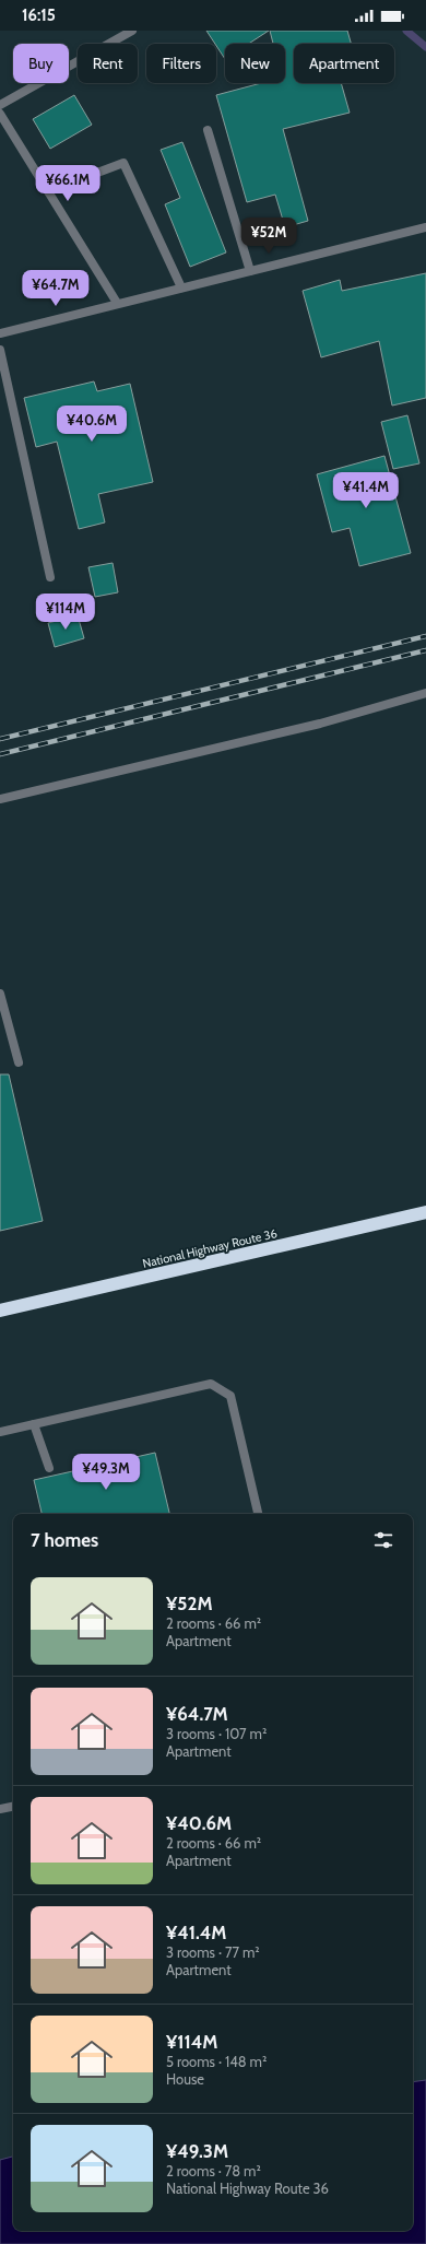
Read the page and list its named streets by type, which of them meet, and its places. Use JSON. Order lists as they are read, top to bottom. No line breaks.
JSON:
{"streets":{"highway":["National Highway Route 36"]},"page":{"status":"16:15","chip":["Buy","Rent","Filters","New","Apartment"],"price":["¥66.1M","¥52M","¥64.7M","¥40.6M","¥41.4M","¥114M","¥49.3M"],"heading":"7 homes","list":[{"name":"¥52M","note":"2 rooms · 66 m² · Apartment"},{"name":"¥64.7M","note":"3 rooms · 107 m² · Apartment"},{"name":"¥40.6M","note":"2 rooms · 66 m² · Apartment"},{"name":"¥41.4M","note":"3 rooms · 77 m² · Apartment"},{"name":"¥114M","note":"5 rooms · 148 m² · House"},{"name":"¥49.3M","note":"2 rooms · 78 m² · National Highway Route 36"}]}}
